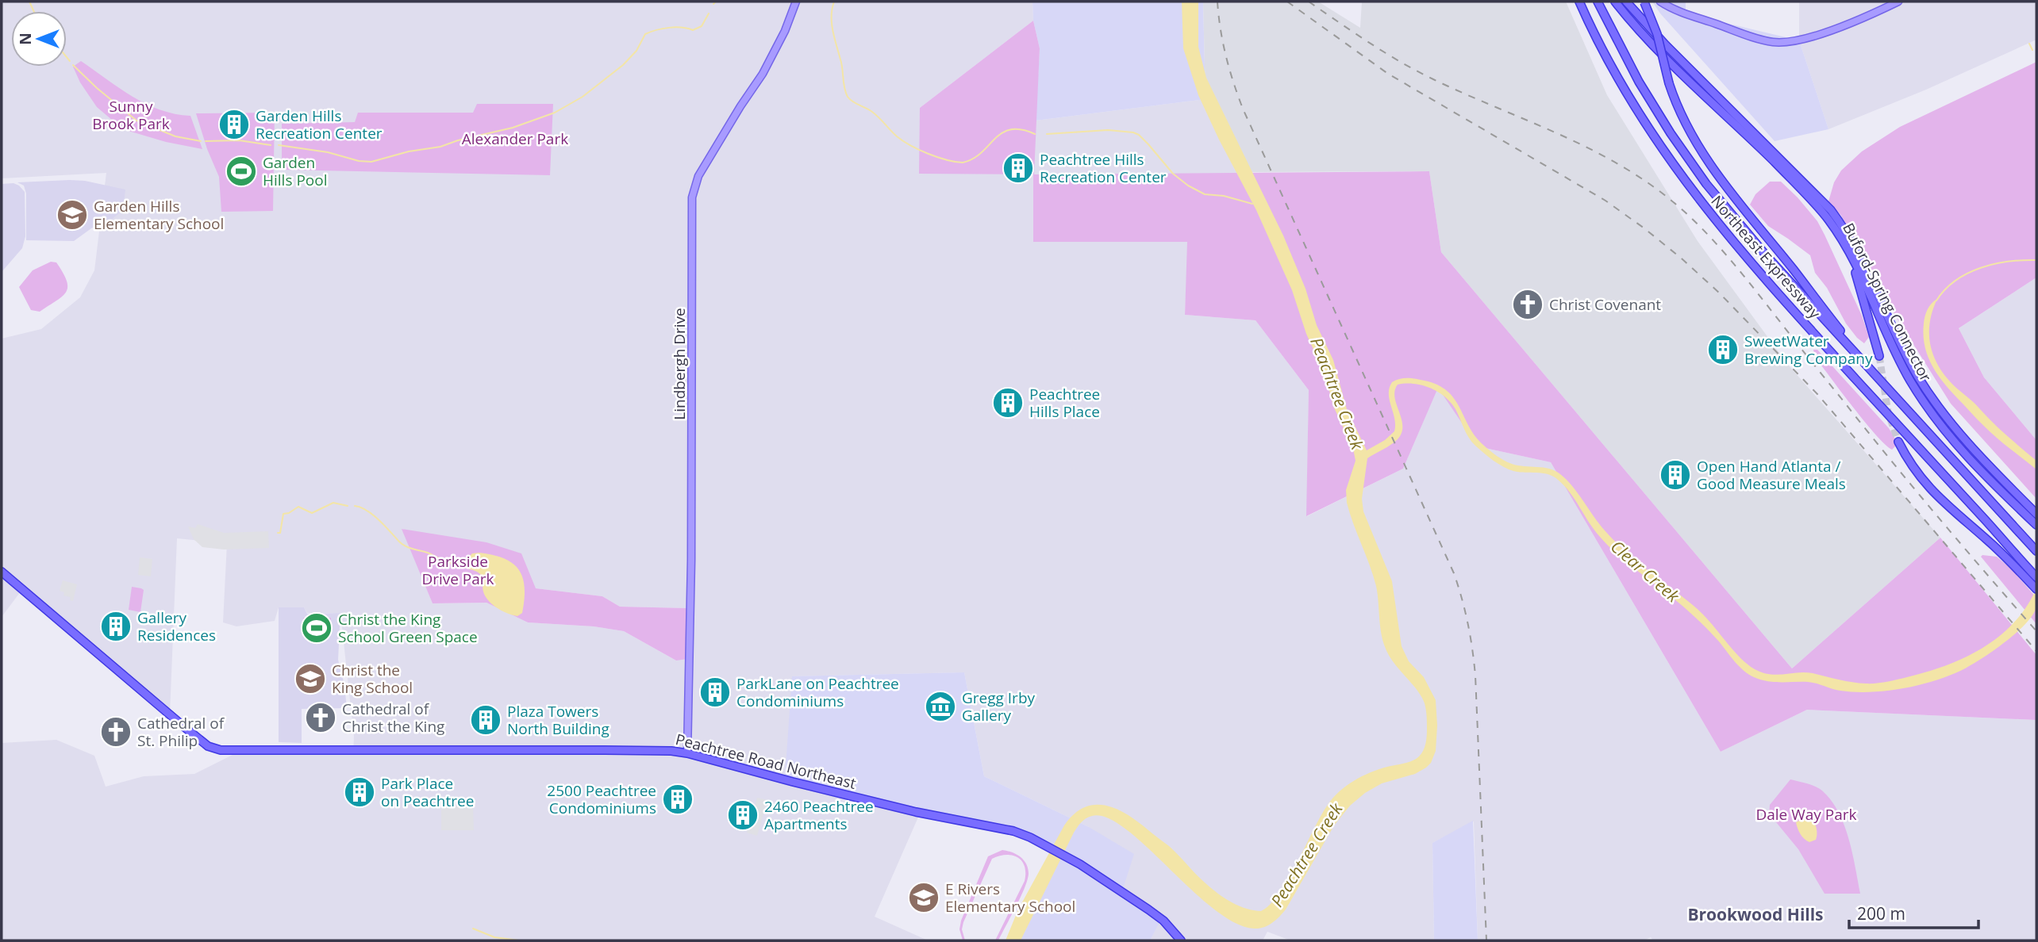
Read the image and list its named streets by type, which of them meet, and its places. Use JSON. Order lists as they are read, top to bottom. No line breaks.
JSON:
{"streets":{"highway":["Northeast Expressway","Buford-Spring Connector","Peachtree Road Northeast"],"main road":["Lindbergh Drive"]},"crossings":[["Lindbergh Drive","Peachtree Road Northeast"]],"districts":["Brookwood Hills"],"water":["Peachtree Creek","Clear Creek"],"parks":["Sunny Brook Park","Alexander Park","Parkside Drive Park","Dale Way Park"],"places":{"building":["Garden Hills Recreation Center","Peachtree Hills Recreation Center","SweetWater Brewing Company","Peachtree Hills Place","Open Hand Atlanta / Good Measure Meals","Gallery Residences","ParkLane on Peachtree Condominiums","Plaza Towers North Building","Park Place on Peachtree","2500 Peachtree Condominiums","2460 Peachtree Apartments"],"sports":["Garden Hills Pool","Christ the King School Green Space"],"school or university":["Garden Hills Elementary School","Christ the King School","E Rivers Elementary School"],"church":["Christ Covenant","Cathedral of Christ the King","Cathedral of St. Philip"],"museum":["Gregg Irby Gallery"]},"scale_bar":"200 m","north":"left"}
